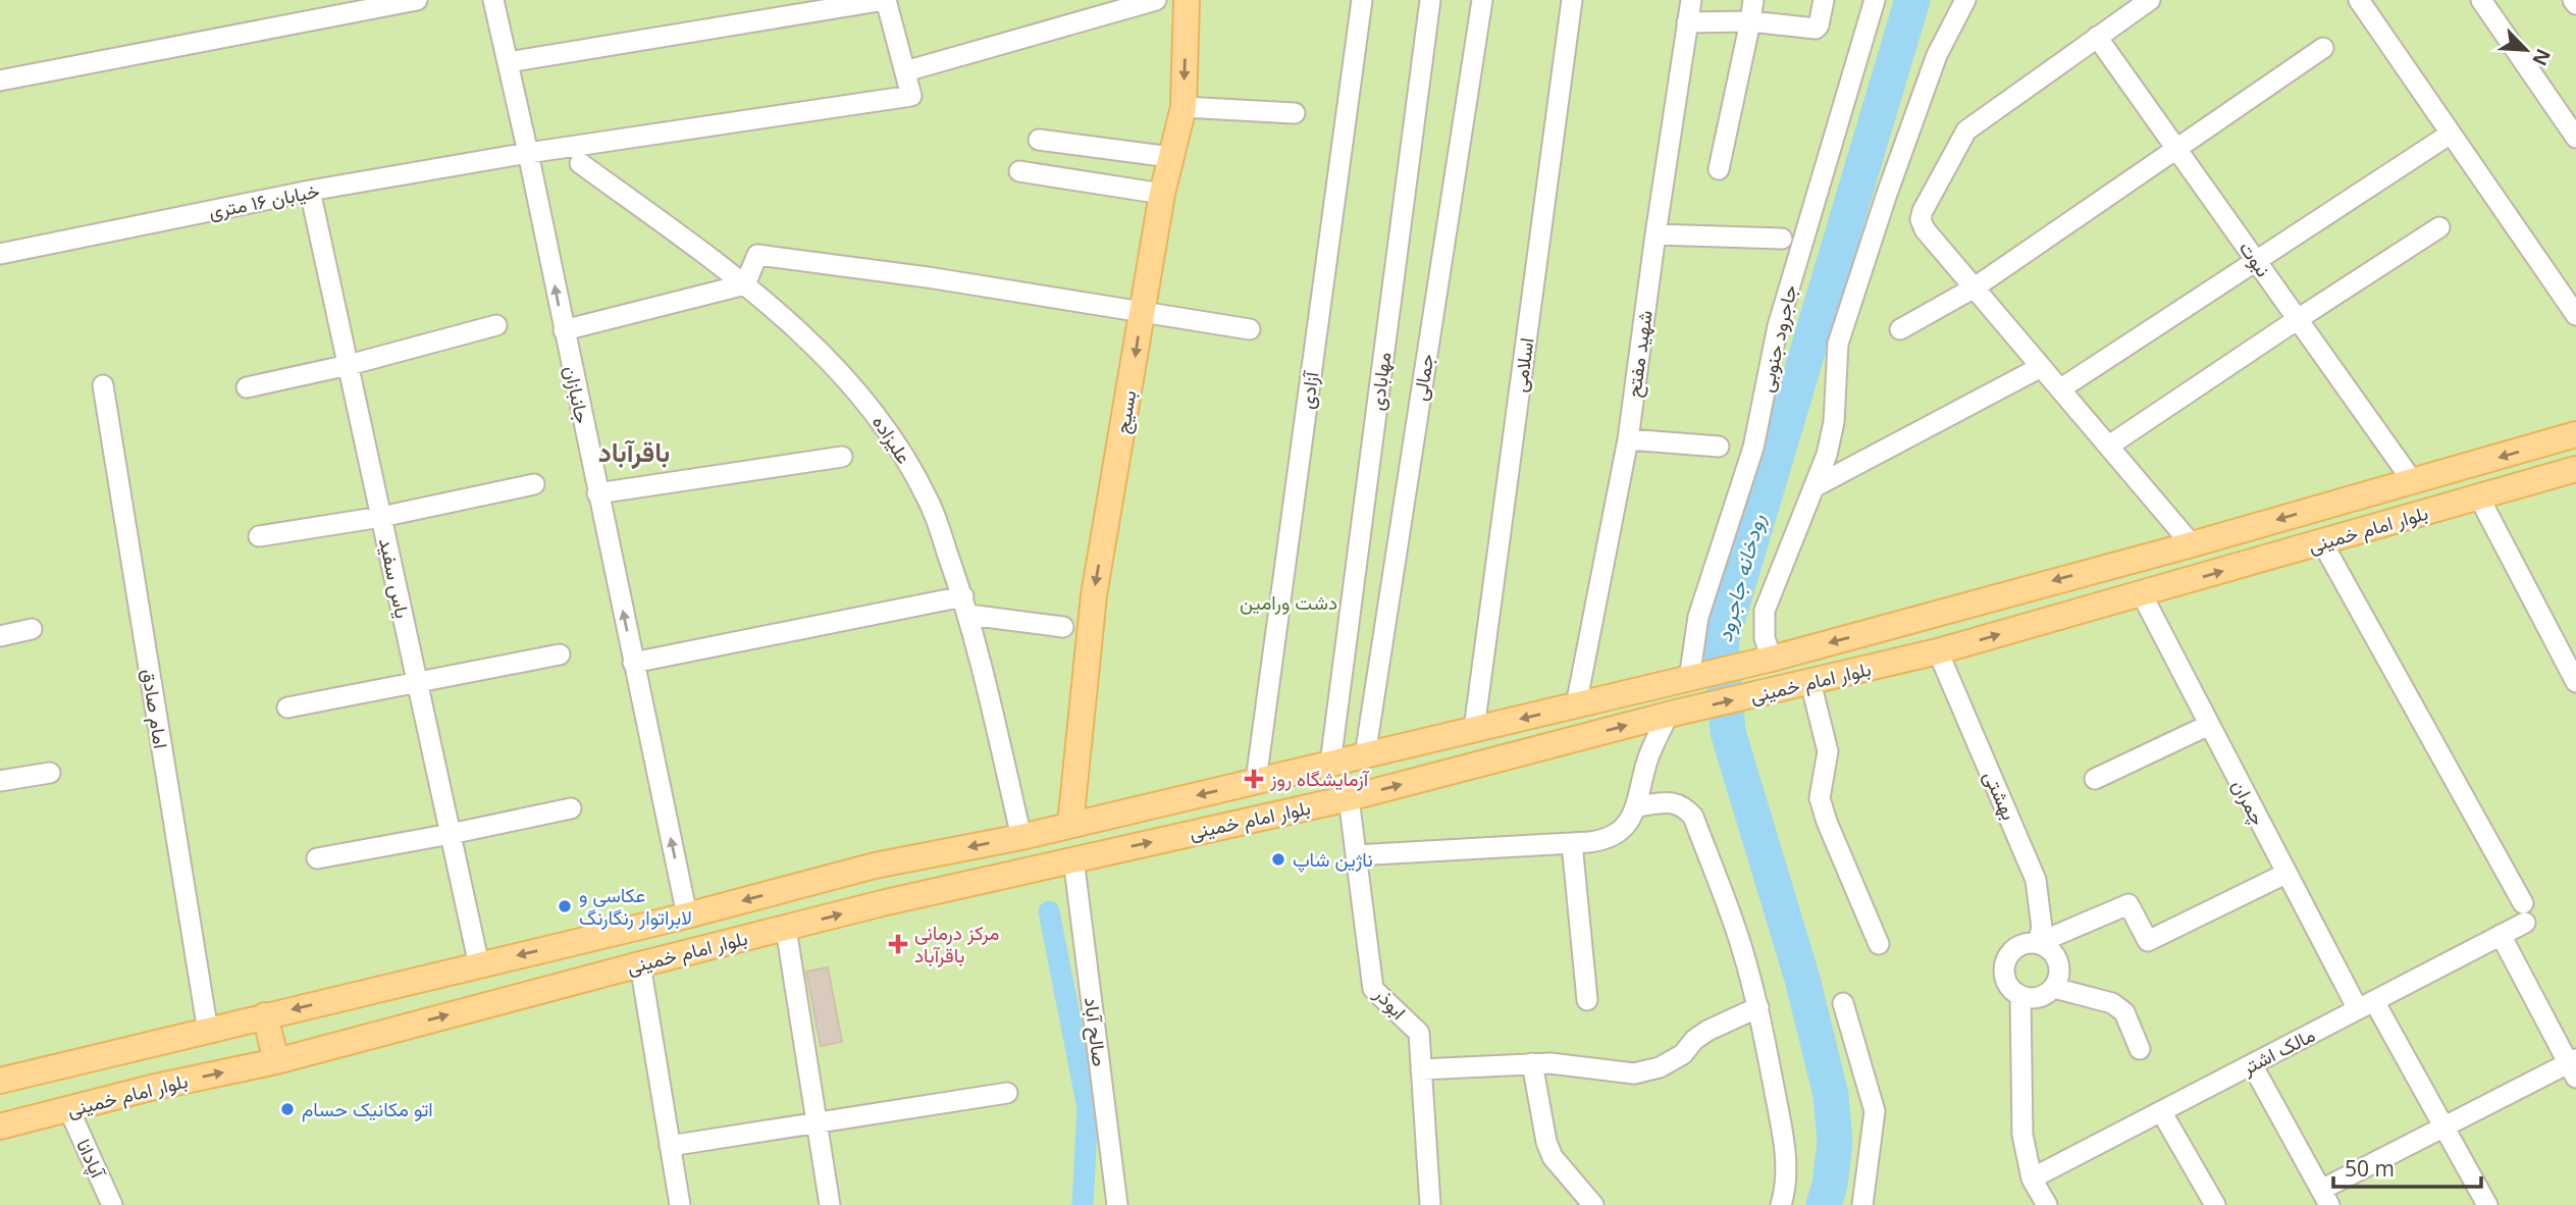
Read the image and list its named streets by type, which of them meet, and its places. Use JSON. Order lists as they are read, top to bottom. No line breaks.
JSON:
{"streets":{"main road":["بسیج","بلوار امام خمینی"],"street":["خیابان ۱۶ متری","نبوت","جاجرود جنوبی","شهید مفتح","اسلامی","جمالی","مهابادی","آزادی","جانبازان","علیزاده","یاس سفید","امام صادق","بهشتی","چمران","ابوذر","صالح آباد","مالک اشتر","آپادانا"]},"crossings":[["خیابان ۱۶ متری","جانبازان"],["خیابان ۱۶ متری","یاس سفید"],["نبوت","بلوار امام خمینی"],["جاجرود جنوبی","بلوار امام خمینی"],["شهید مفتح","بلوار امام خمینی"],["اسلامی","بلوار امام خمینی"],["جمالی","بلوار امام خمینی"],["مهابادی","بلوار امام خمینی"],["آزادی","بلوار امام خمینی"],["جانبازان","بلوار امام خمینی"],["بسیج","بلوار امام خمینی"],["علیزاده","بلوار امام خمینی"],["بلوار امام خمینی","یاس سفید"],["بلوار امام خمینی","امام صادق"],["بلوار امام خمینی","بهشتی"],["بلوار امام خمینی","چمران"],["بلوار امام خمینی","ابوذر"],["بلوار امام خمینی","صالح آباد"],["بلوار امام خمینی","مالک اشتر"],["بلوار امام خمینی","آپادانا"],["چمران","مالک اشتر"]],"one_way":["جانبازان","بسیج"],"districts":["باقرآباد"],"water":["رودخانه جاجرود"],"parks":["دشت ورامین"],"places":{"health":["آزمایشگاه روز","مرکز درمانی باقرآباد"],"other":["ناژین شاپ","عکاسی و لابراتوار رنگارنگ","اتو مکانیک حسام"]},"scale_bar":"50 m","north":"bottom right"}
